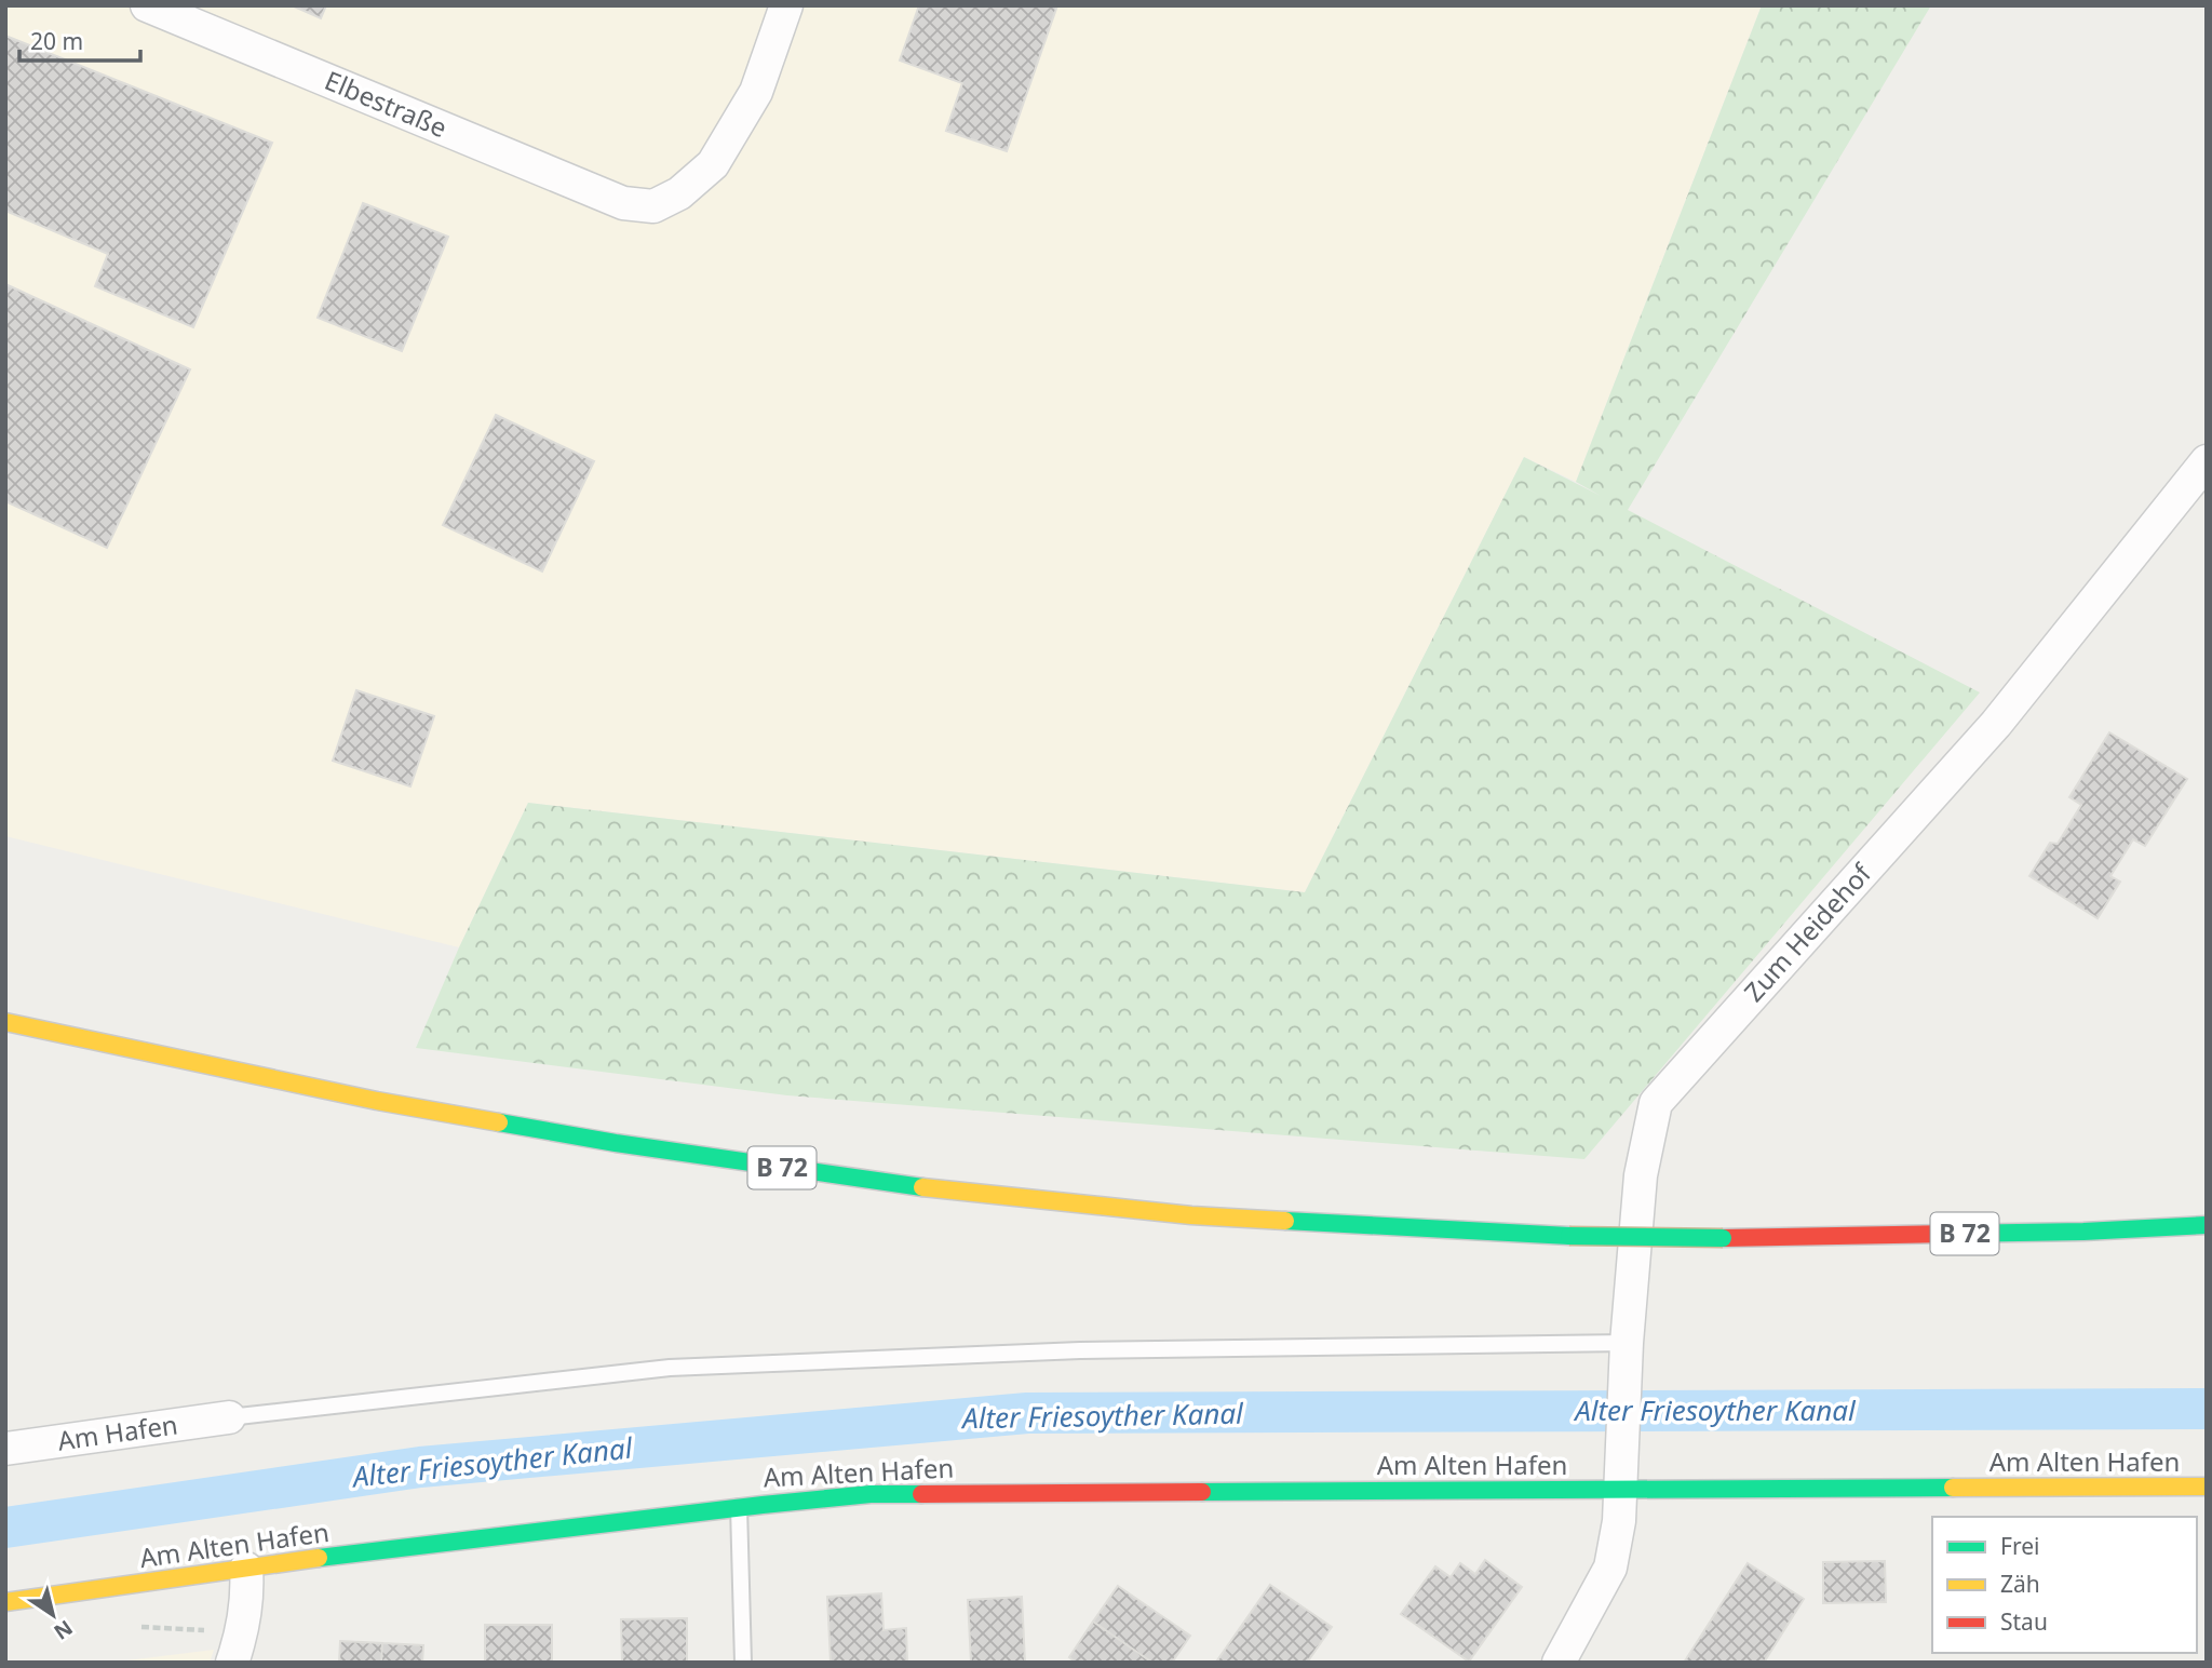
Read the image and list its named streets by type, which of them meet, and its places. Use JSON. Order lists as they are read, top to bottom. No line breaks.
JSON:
{"streets":{"main road":["B 72","Am Alten Hafen"],"street":["Elbestraße","Zum Heidehof","Am Hafen"]},"crossings":[["Zum Heidehof","Am Alten Hafen"]],"water":["Alter Friesoyther Kanal"],"legend":["Frei","Zäh","Stau"],"scale_bar":"20 m","north":"bottom right"}
